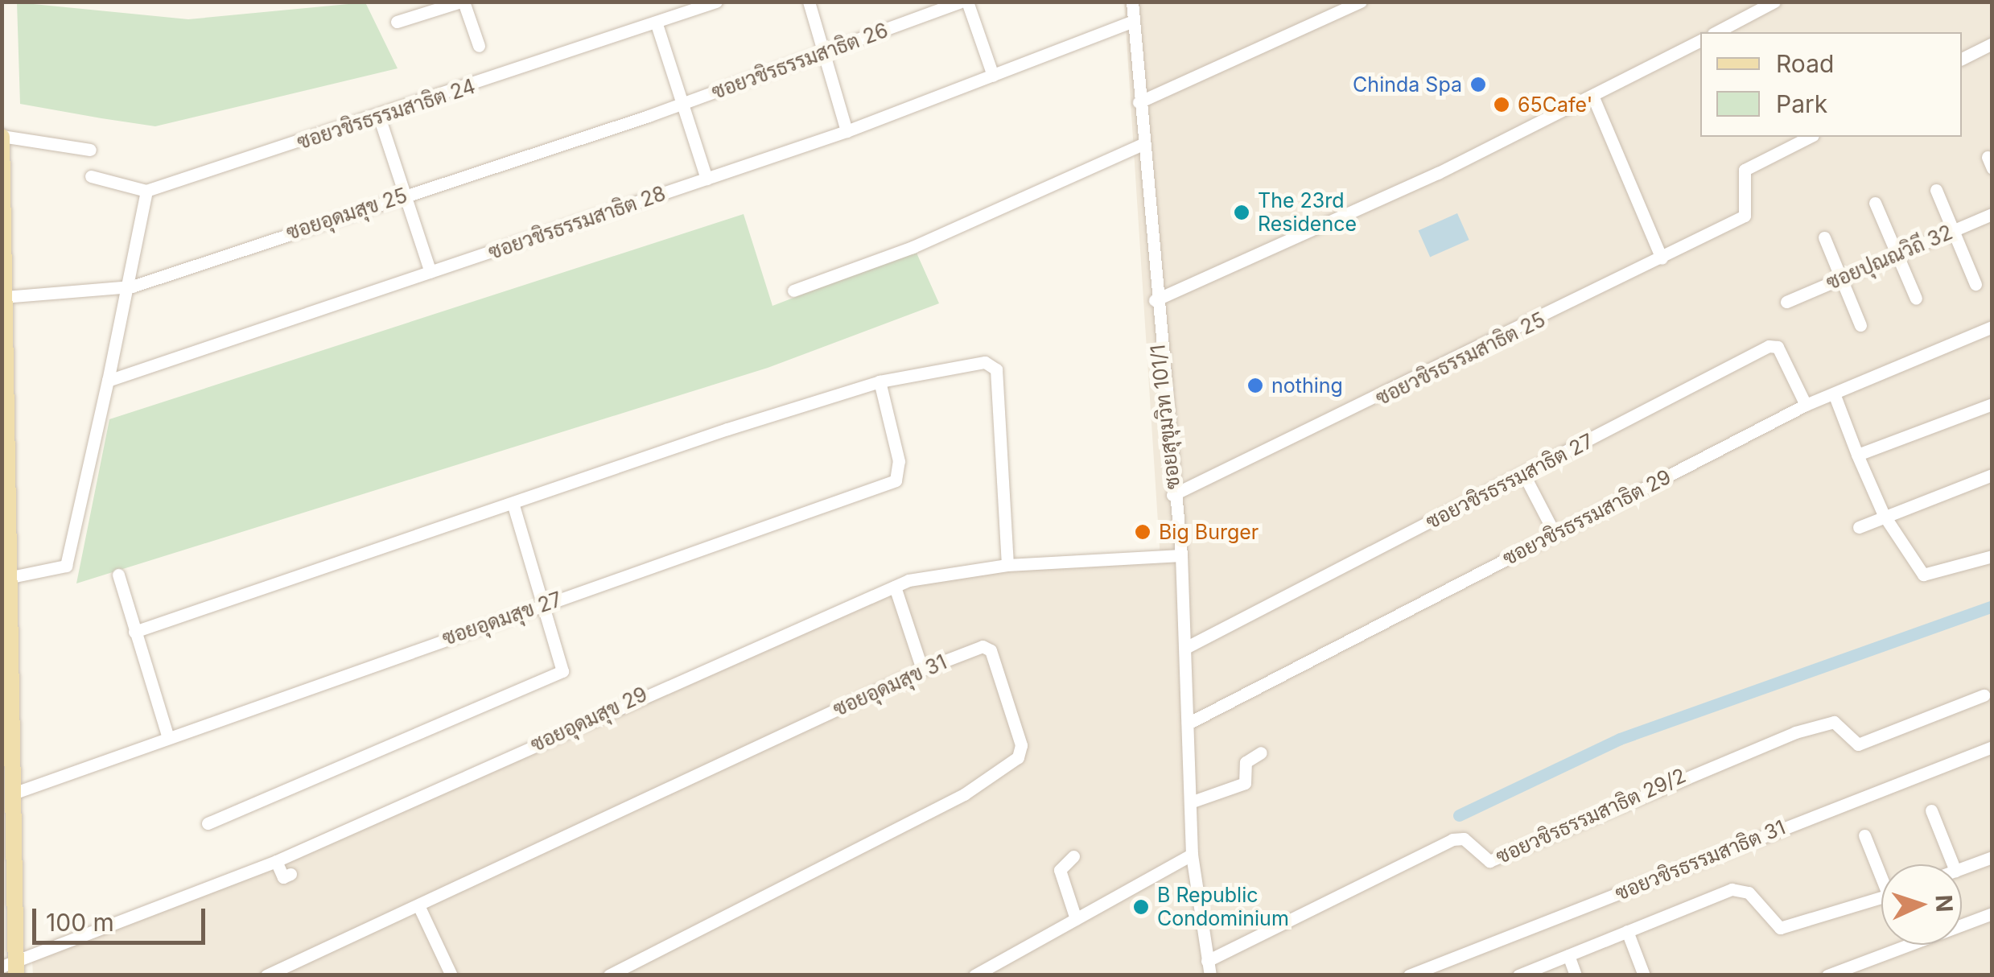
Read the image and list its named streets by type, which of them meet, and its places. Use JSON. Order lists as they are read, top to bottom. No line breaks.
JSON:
{"streets":{"street":["ซอยวชิรธรรมสาธิต 26","ซอยวชิรธรรมสาธิต 24","ซอยอุดมสุข 25","ซอยวชิรธรรมสาธิต 28","ซอยปุณณวิถี 32","ซอยวชิรธรรมสาธิต 25","ซอยสุขุมวิท 101/1","ซอยวชิรธรรมสาธิต 27","ซอยวชิรธรรมสาธิต 29","ซอยอุดมสุข 27","ซอยอุดมสุข 31","ซอยอุดมสุข 29","ซอยวชิรธรรมสาธิต 29/2","ซอยวชิรธรรมสาธิต 31"]},"crossings":[["ซอยวชิรธรรมสาธิต 26","ซอยอุดมสุข 25"],["ซอยวชิรธรรมสาธิต 28","ซอยสุขุมวิท 101/1"],["ซอยวชิรธรรมสาธิต 25","ซอยสุขุมวิท 101/1"],["ซอยสุขุมวิท 101/1","ซอยวชิรธรรมสาธิต 27"],["ซอยสุขุมวิท 101/1","ซอยวชิรธรรมสาธิต 29"],["ซอยสุขุมวิท 101/1","ซอยอุดมสุข 29"],["ซอยสุขุมวิท 101/1","ซอยวชิรธรรมสาธิต 29/2"],["ซอยวชิรธรรมสาธิต 27","ซอยวชิรธรรมสาธิต 29"]],"places":["Chinda Spa","65Cafe'","The 23rd Residence","nothing","Big Burger","B Republic Condominium"],"legend":["Road","Park"],"scale_bar":"100 m","north":"right"}
